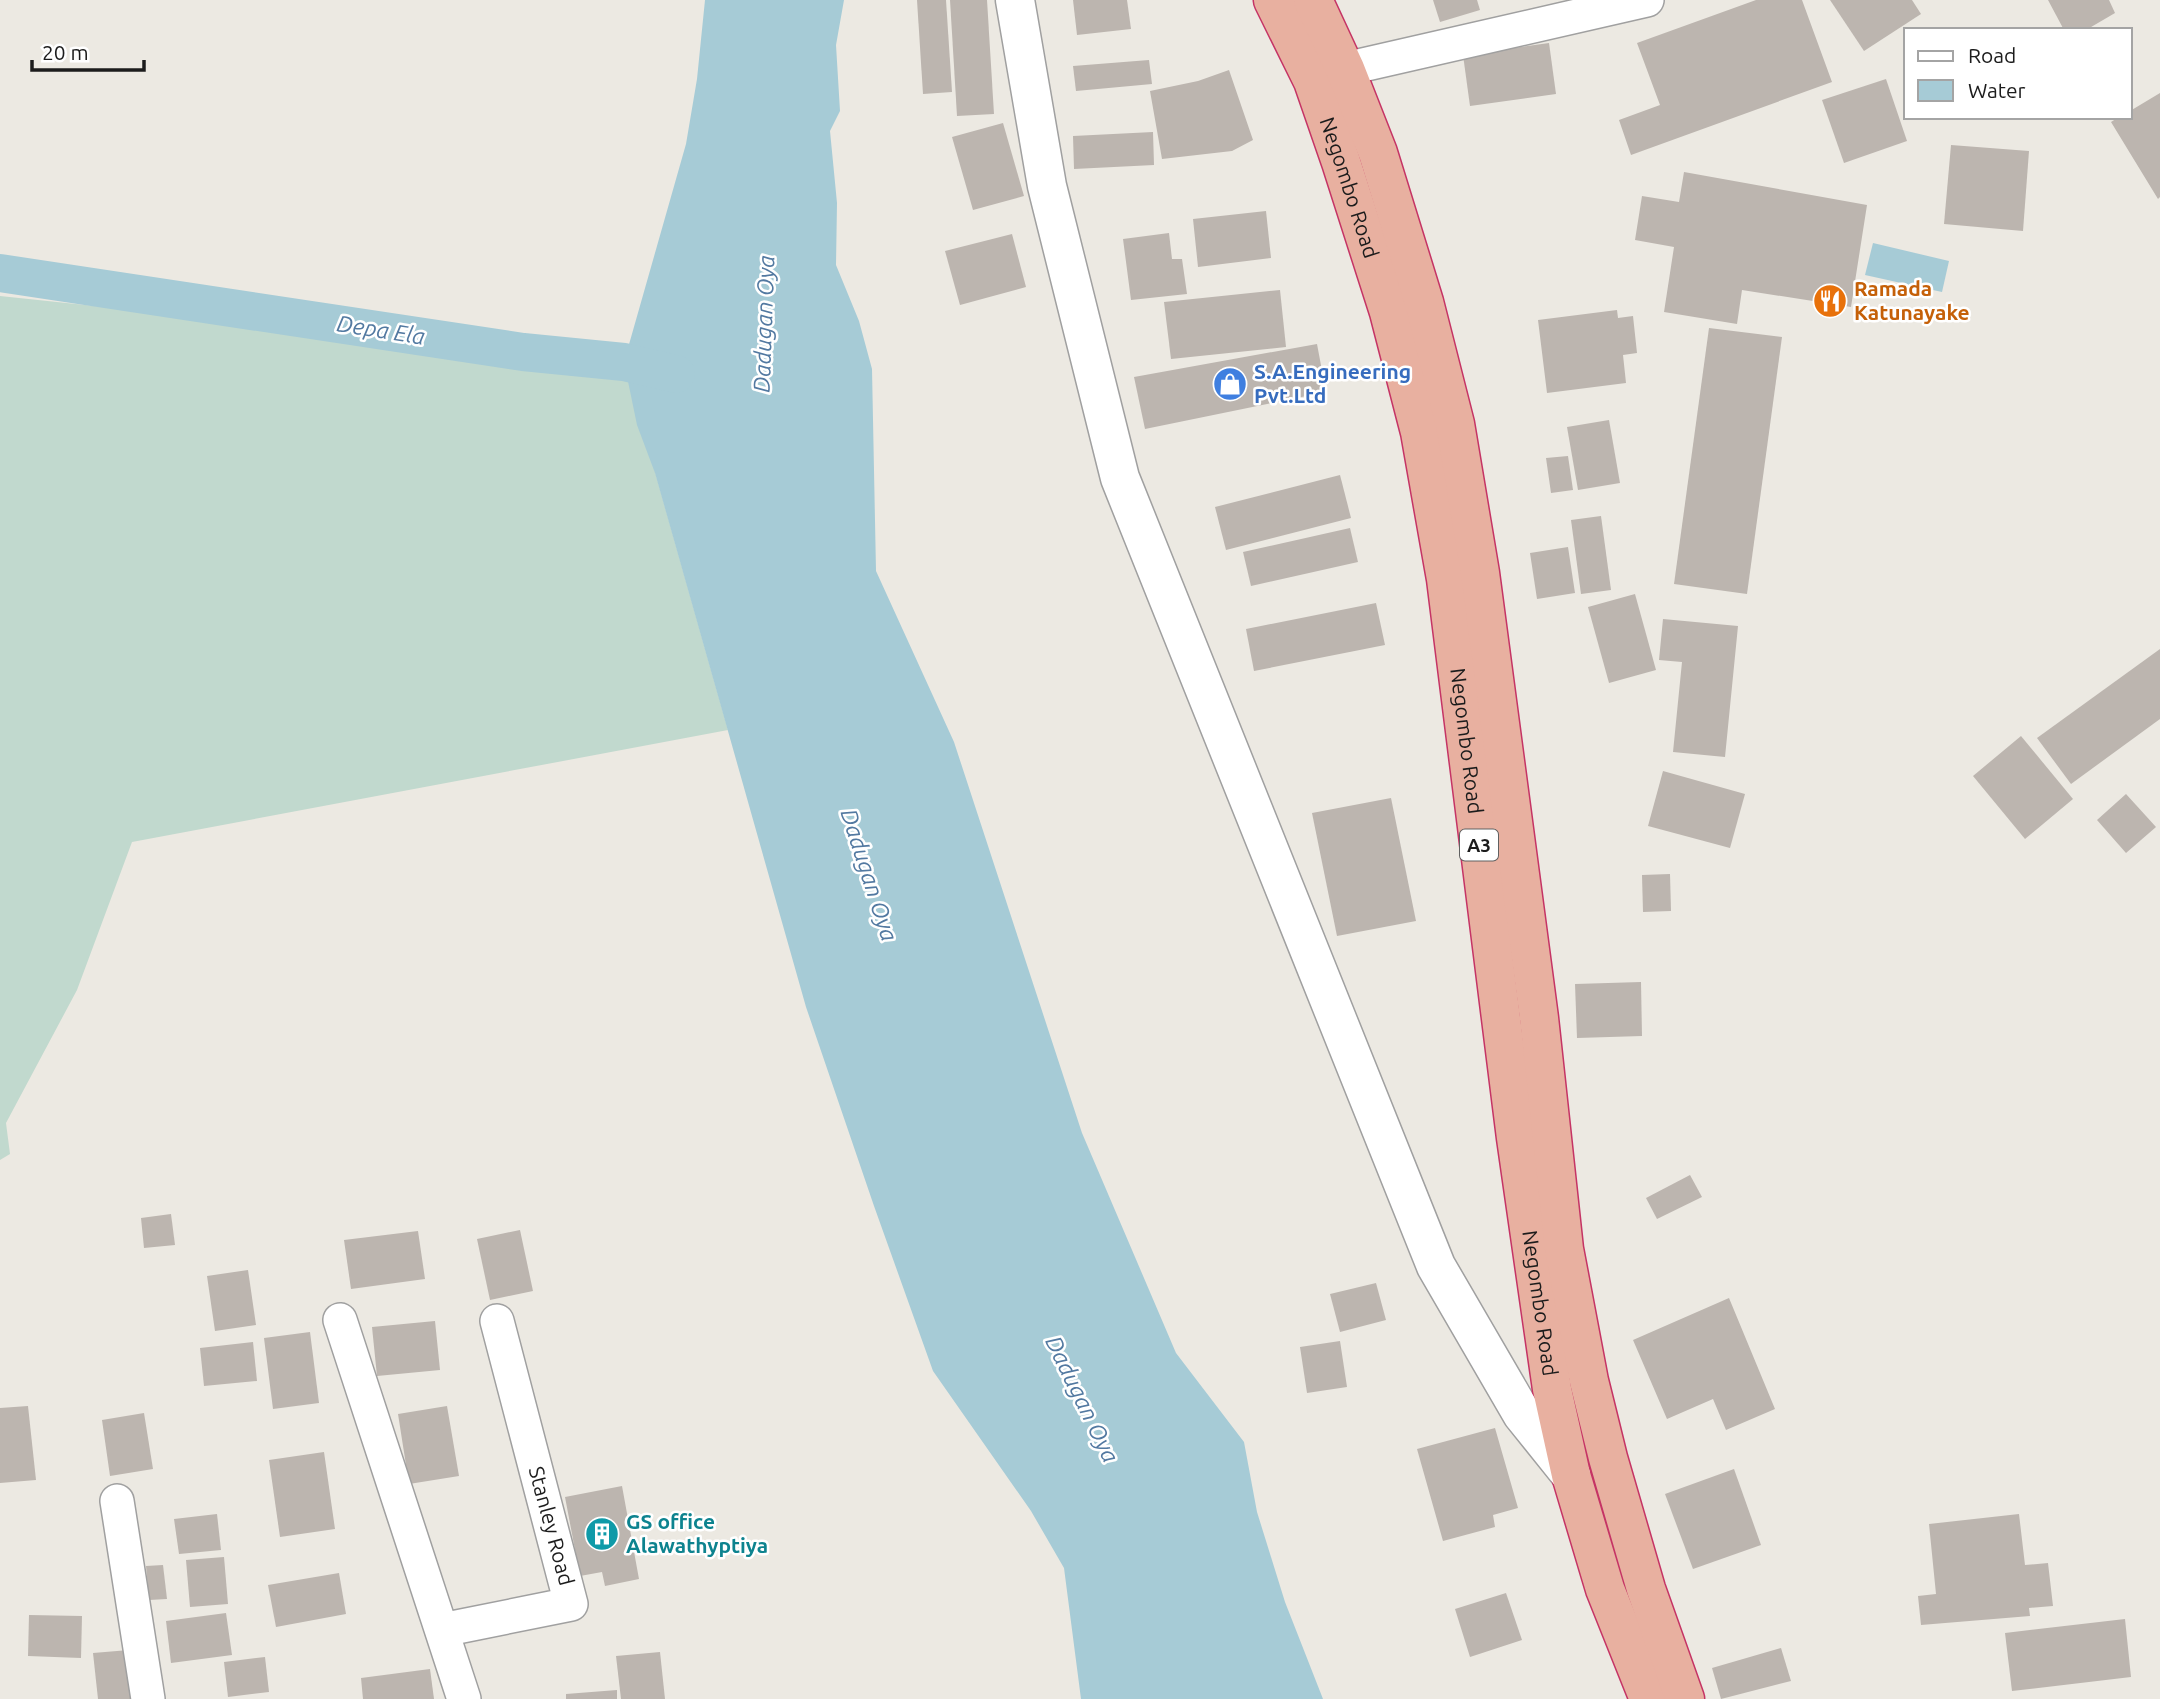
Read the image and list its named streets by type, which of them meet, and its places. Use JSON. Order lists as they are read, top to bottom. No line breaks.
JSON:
{"streets":{"highway":["Negombo Road","A3"],"street":["Stanley Road"]},"water":["Dadugan Oya","Depa Ela"],"places":{"restaurant":["Ramada Katunayake"],"shop":["S.A.Engineering Pvt.Ltd"],"building":["GS office Alawathyptiya"]},"legend":["Road","Water"],"scale_bar":"20 m"}
